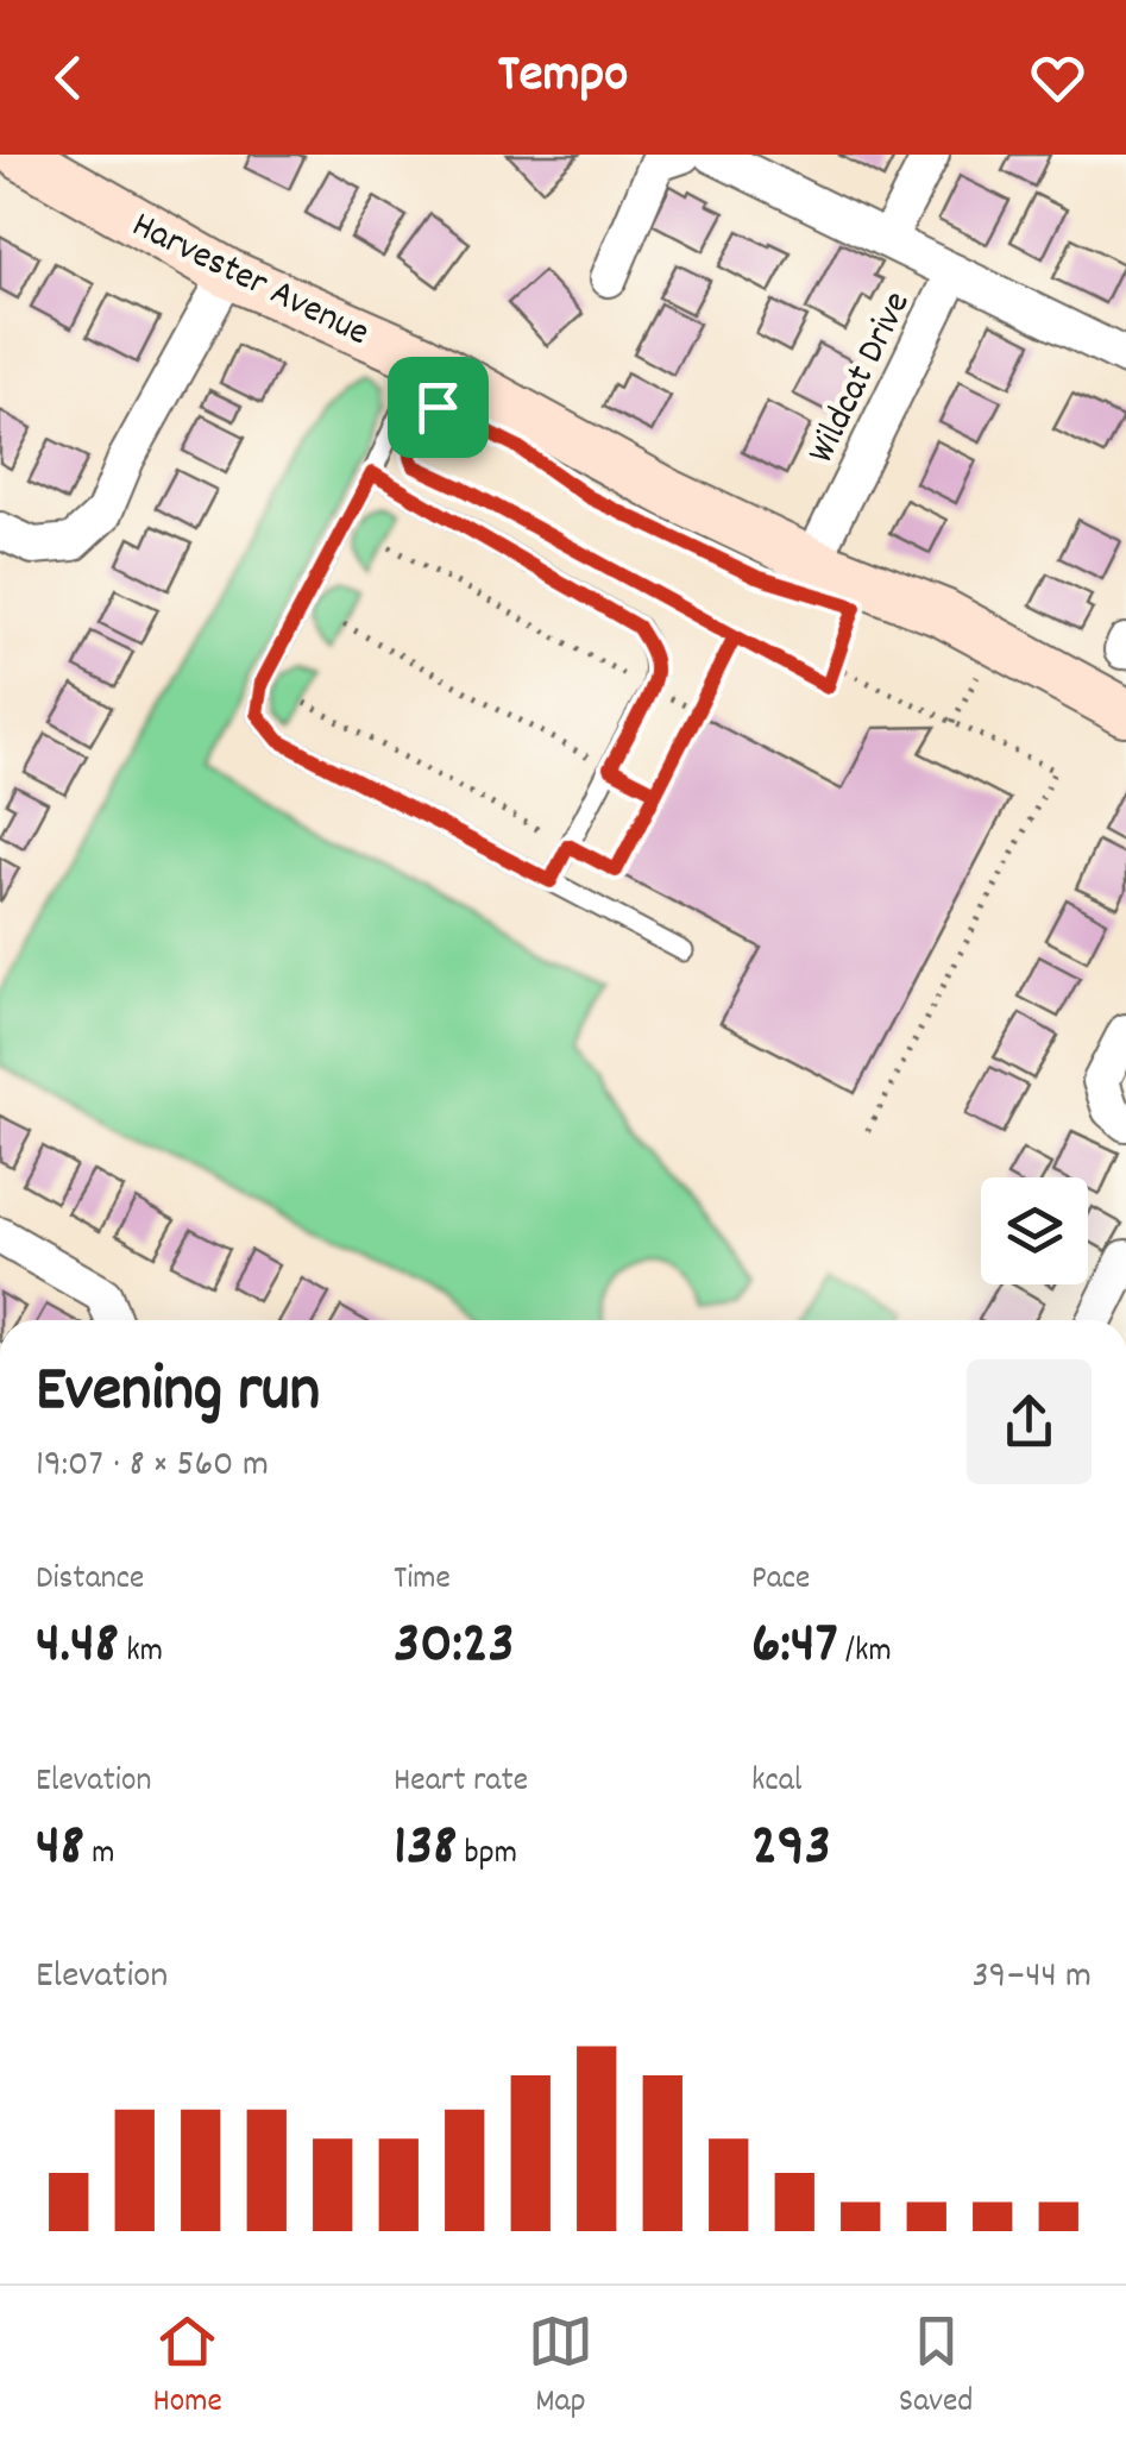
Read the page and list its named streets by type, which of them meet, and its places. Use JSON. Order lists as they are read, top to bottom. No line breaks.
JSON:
{"streets":{"street":["Harvester Avenue","Wildcat Drive"]},"crossings":[["Harvester Avenue","Wildcat Drive"]],"page":{"header":"Tempo","heading":["Evening run","19:07 · 8 × 560 m"],"stats":[["Distance","4.48 km"],["Time","30:23"],["Pace","6:47 /km"],["Elevation","48 m"],["Heart rate","138 bpm"],["kcal","293"]],"chart":["Elevation","39–44 m"],"tabs":["Home","Map","Saved"]}}
